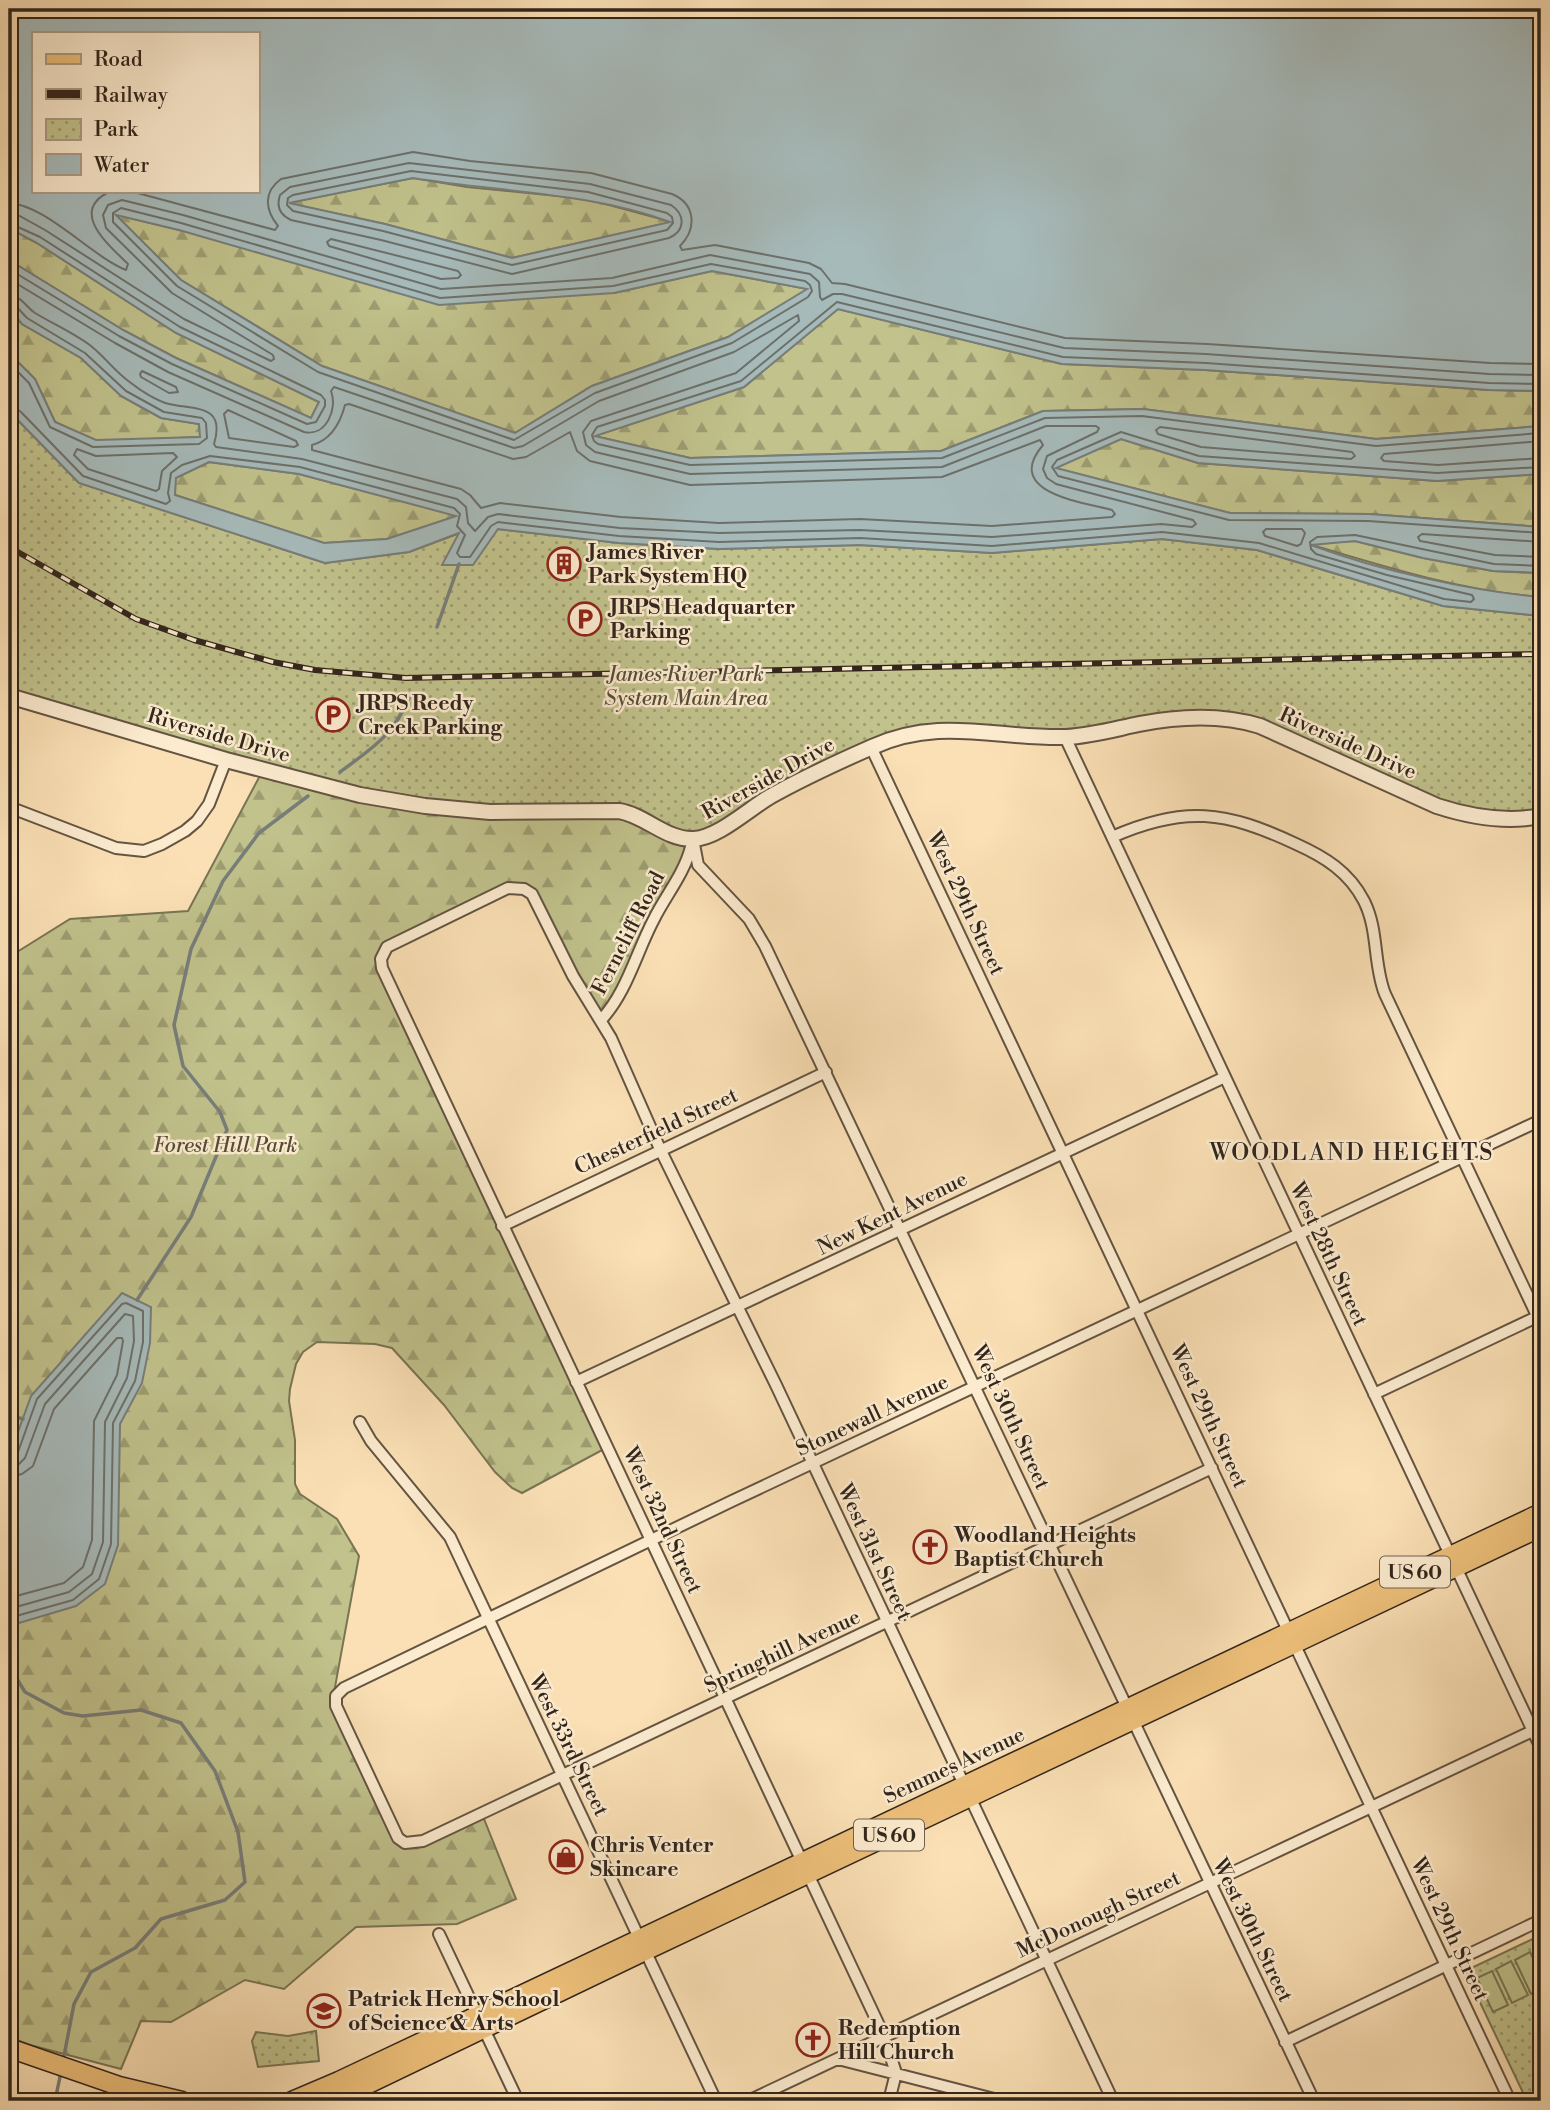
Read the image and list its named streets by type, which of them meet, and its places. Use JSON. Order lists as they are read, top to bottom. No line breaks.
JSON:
{"streets":{"main road":["US 60","Semmes Avenue"],"street":["Riverside Drive","West 29th Street","Ferncliff Road","Chesterfield Street","New Kent Avenue","West 28th Street","Stonewall Avenue","West 30th Street","West 32nd Street","West 31st Street","Springhill Avenue","West 33rd Street","McDonough Street"]},"crossings":[["Riverside Drive","West 29th Street"],["Riverside Drive","Ferncliff Road"],["Riverside Drive","West 28th Street"],["Riverside Drive","West 30th Street"],["West 29th Street","New Kent Avenue"],["West 29th Street","Stonewall Avenue"],["West 29th Street","Springhill Avenue"],["West 29th Street","Semmes Avenue"],["West 29th Street","McDonough Street"],["Ferncliff Road","West 30th Street"],["Ferncliff Road","West 32nd Street"],["Ferncliff Road","West 31st Street"],["Chesterfield Street","West 30th Street"],["Chesterfield Street","West 32nd Street"],["Chesterfield Street","West 31st Street"],["New Kent Avenue","West 28th Street"],["New Kent Avenue","West 30th Street"],["New Kent Avenue","West 32nd Street"],["New Kent Avenue","West 31st Street"],["West 28th Street","Stonewall Avenue"],["West 28th Street","Semmes Avenue"],["West 28th Street","McDonough Street"],["Stonewall Avenue","West 30th Street"],["Stonewall Avenue","West 32nd Street"],["Stonewall Avenue","West 31st Street"],["Stonewall Avenue","Springhill Avenue"],["Stonewall Avenue","West 33rd Street"],["West 30th Street","Springhill Avenue"],["West 30th Street","Semmes Avenue"],["West 30th Street","McDonough Street"],["West 32nd Street","Springhill Avenue"],["West 32nd Street","Semmes Avenue"],["West 32nd Street","McDonough Street"],["West 31st Street","Springhill Avenue"],["West 31st Street","Semmes Avenue"],["West 31st Street","McDonough Street"],["US 60","Semmes Avenue"],["Springhill Avenue","West 33rd Street"],["West 33rd Street","Semmes Avenue"]],"districts":["WOODLAND HEIGHTS"],"parks":["James River Park System Main Area","Forest Hill Park"],"places":{"building":["James River Park System HQ"],"parking":["JRPS Headquarter Parking","JRPS Reedy Creek Parking"],"church":["Woodland Heights Baptist Church","Redemption Hill Church"],"shop":["Chris Venter Skincare"],"school or university":["Patrick Henry School of Science & Arts"]},"legend":["Road","Railway","Park","Water"]}
